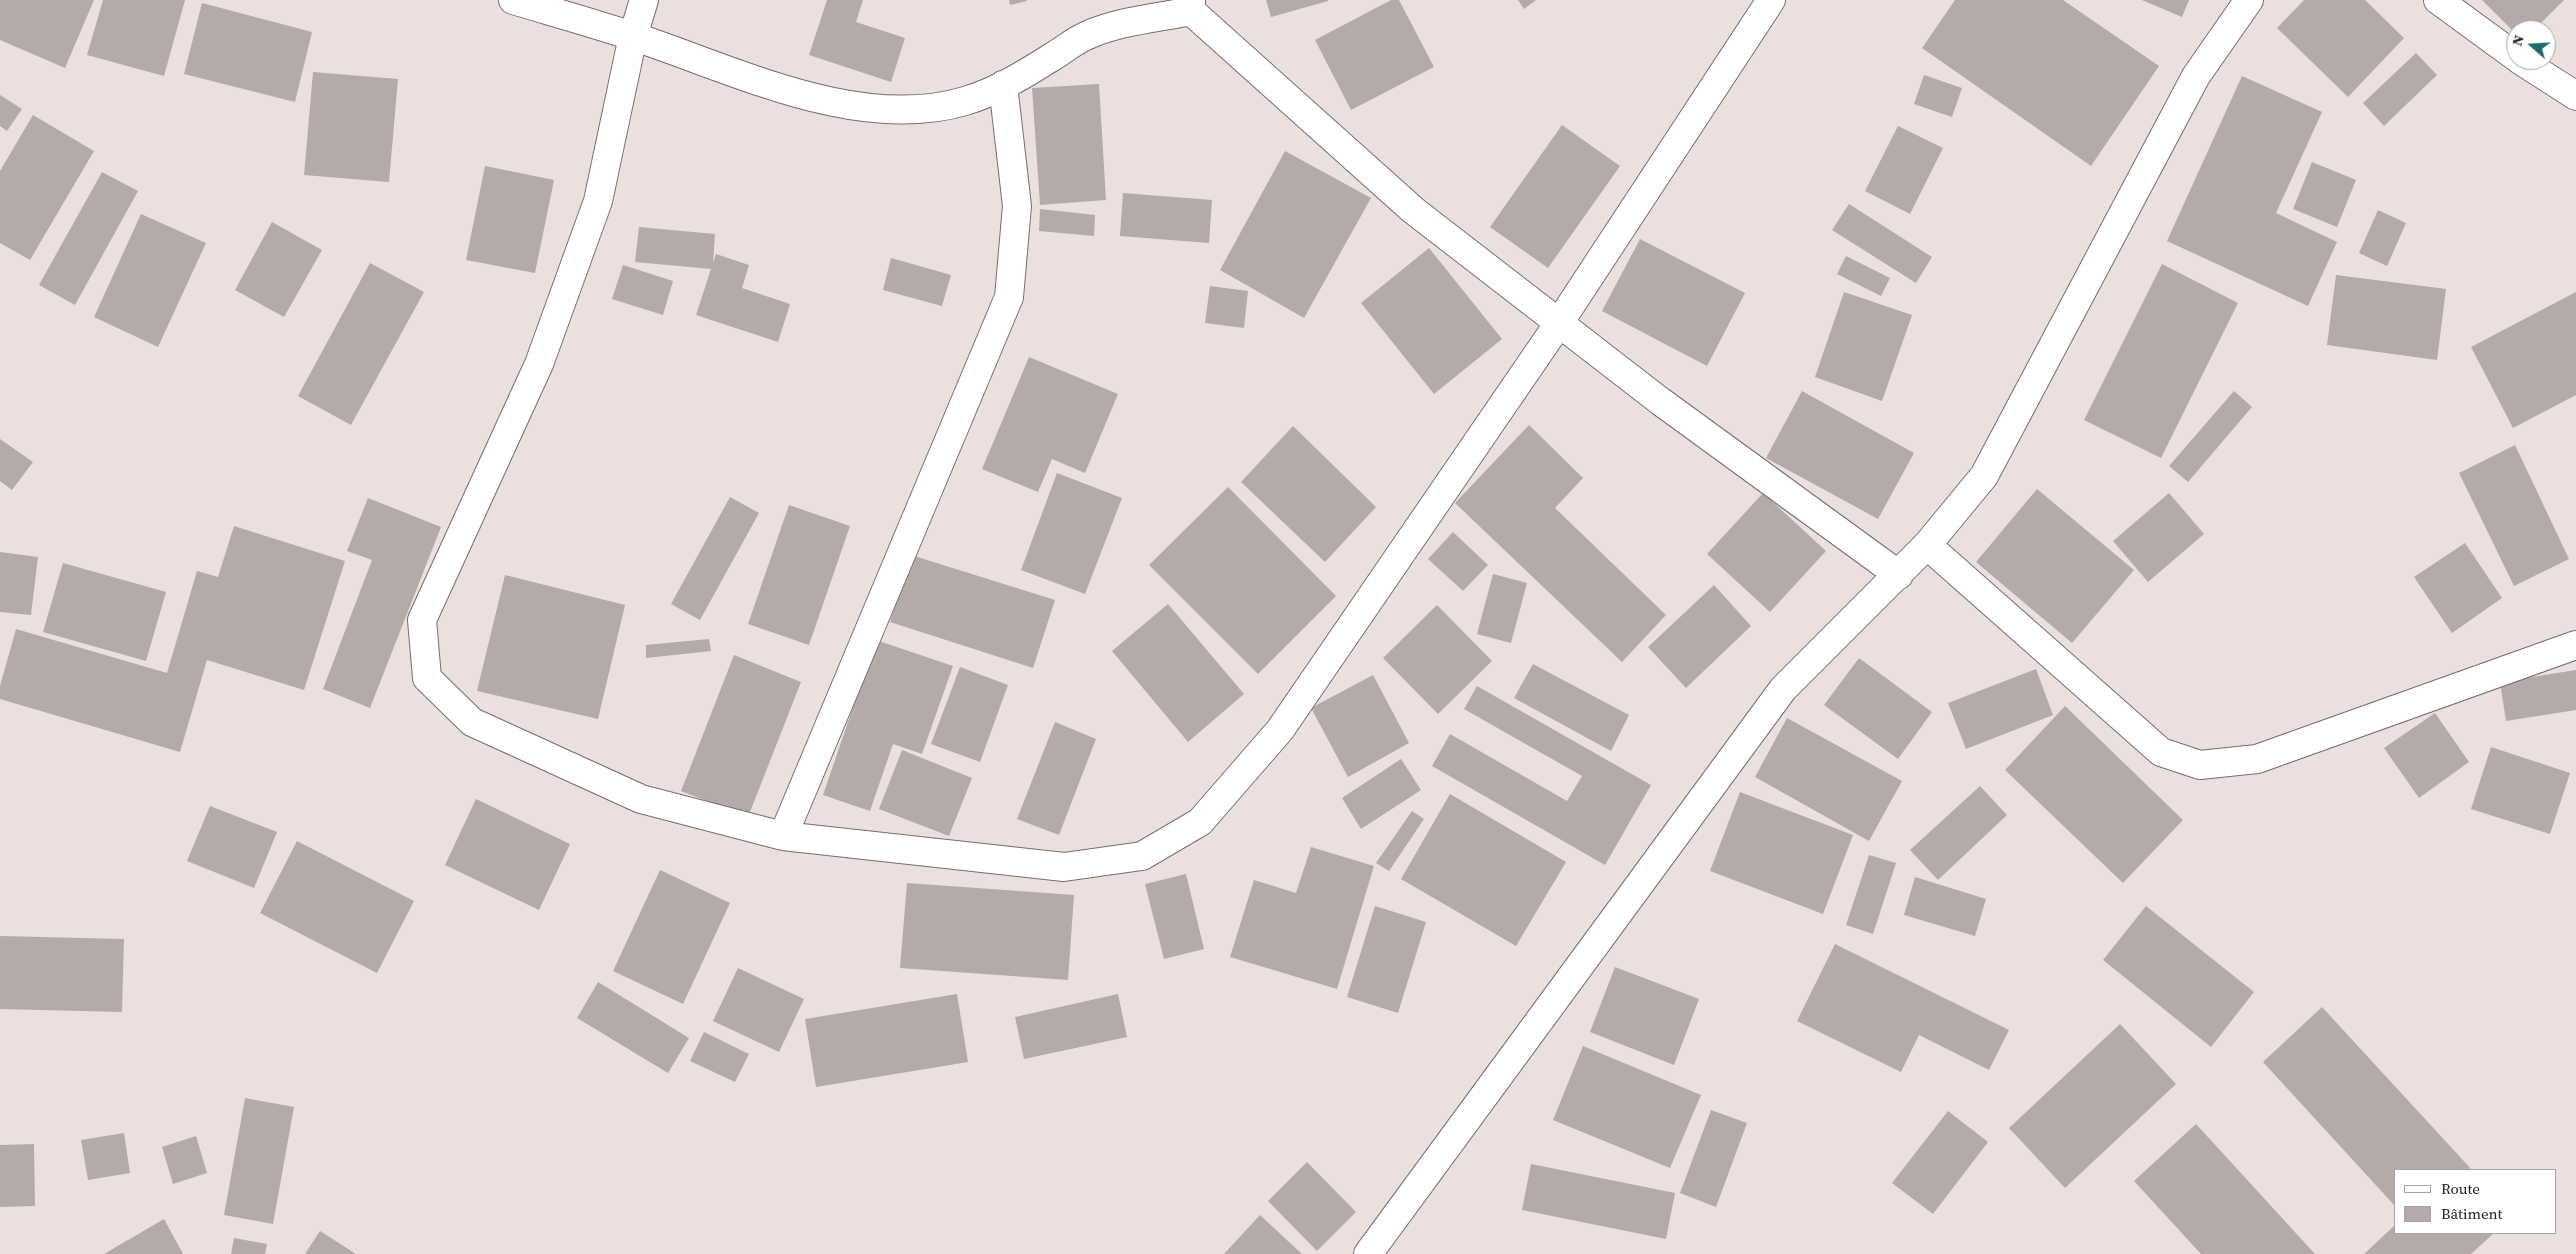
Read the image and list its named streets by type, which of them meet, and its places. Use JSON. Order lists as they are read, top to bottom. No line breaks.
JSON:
{"legend":["Route","Bâtiment"],"north":"left"}
